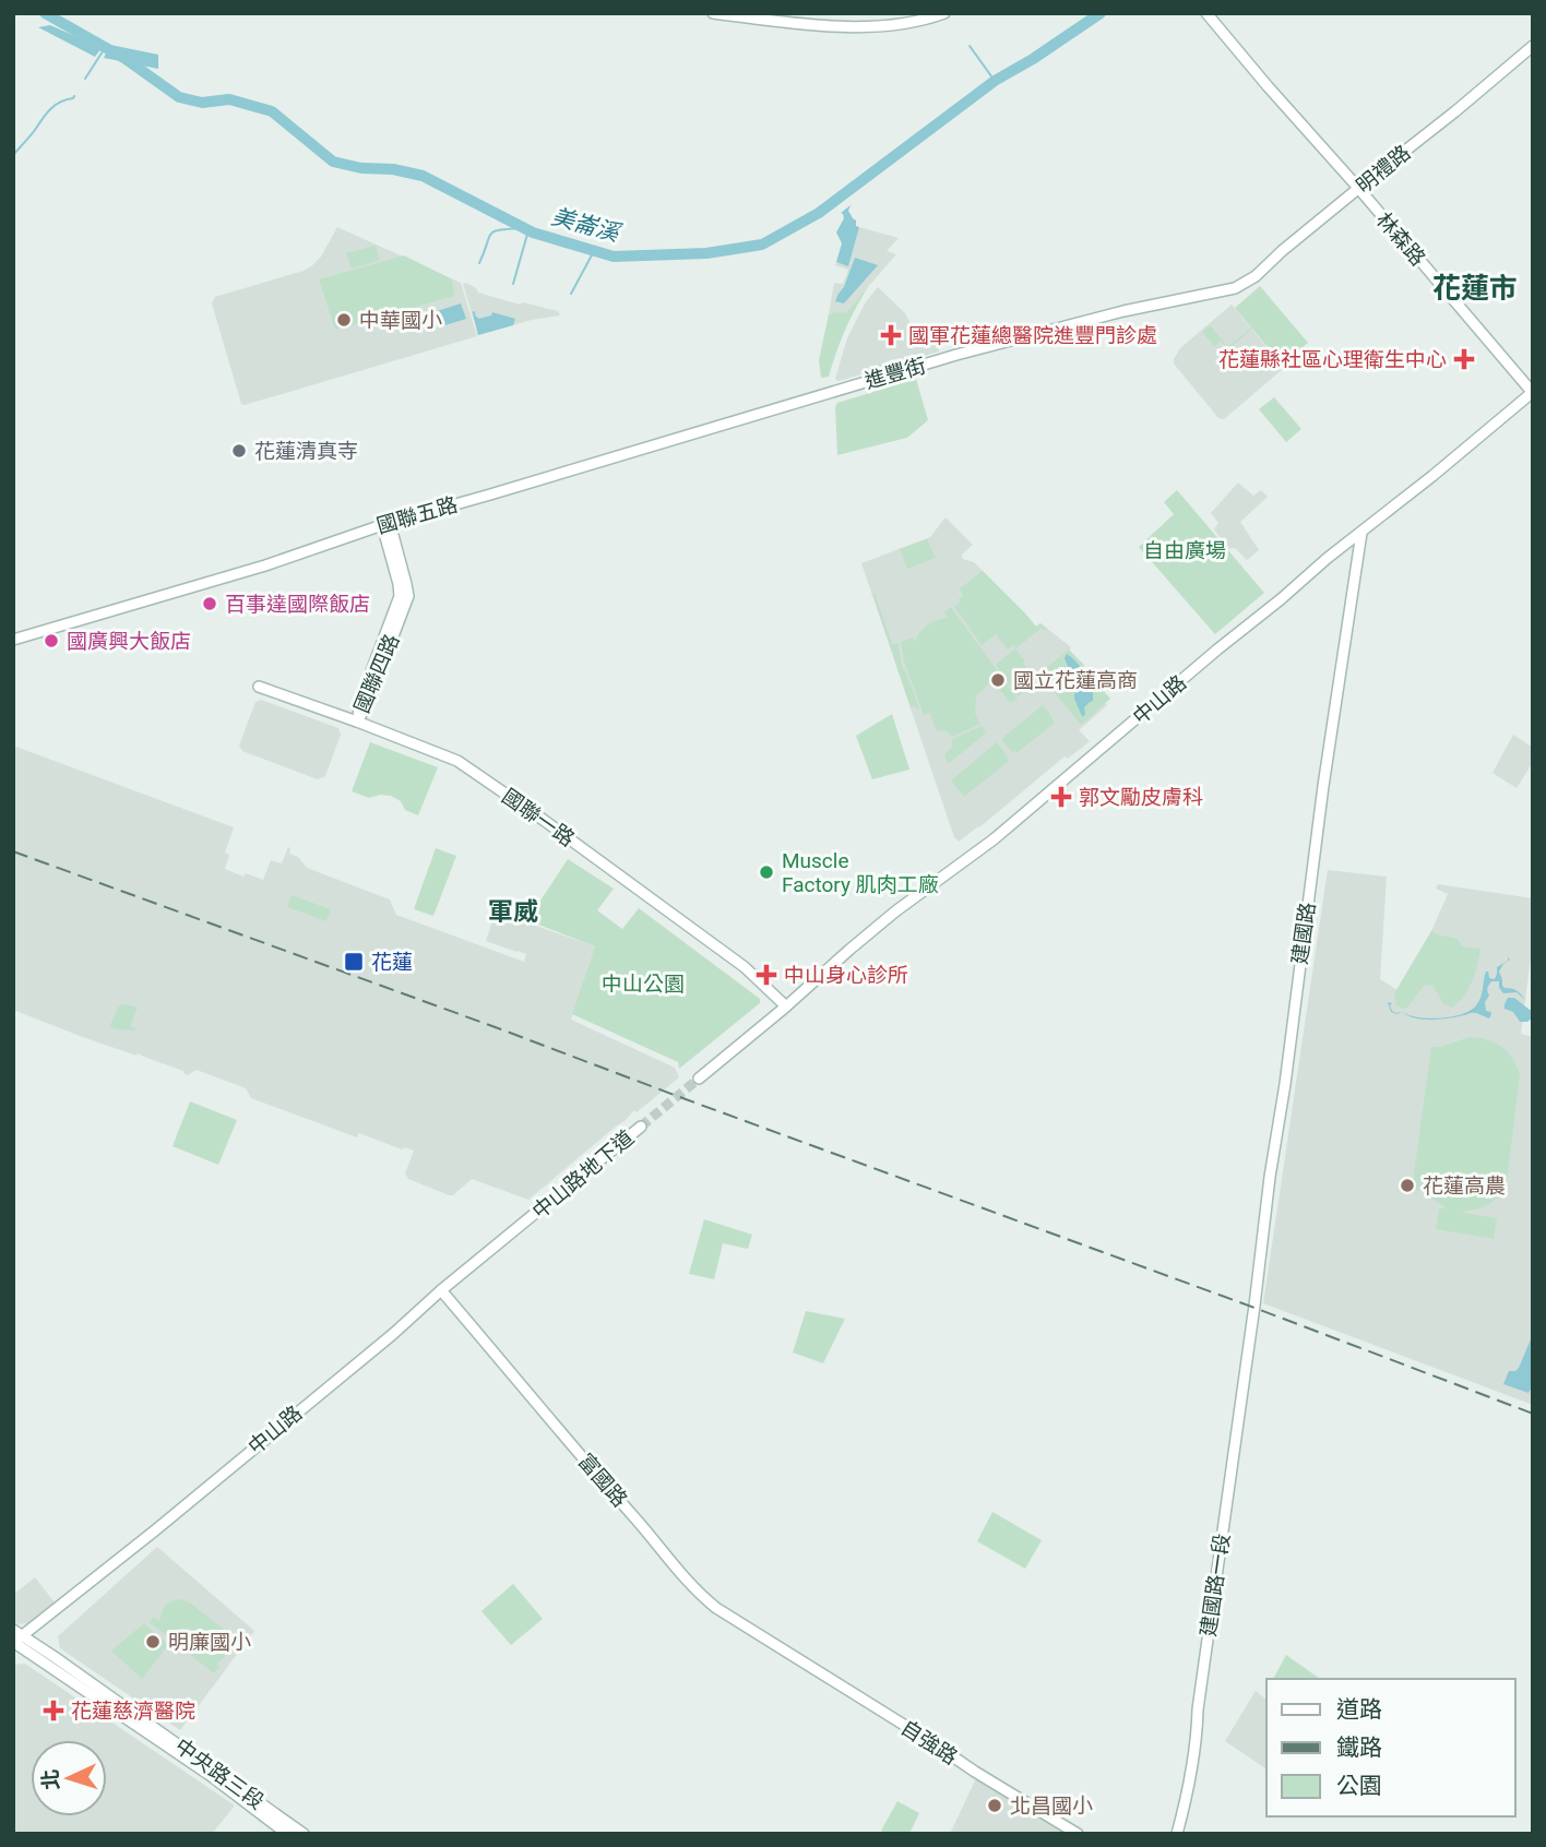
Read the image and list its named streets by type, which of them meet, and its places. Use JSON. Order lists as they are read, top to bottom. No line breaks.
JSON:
{"streets":{"street":["明禮路","林森路","進豐街","國聯五路","國聯四路","中山路","國聯一路","建國路","中山路地下道","富國路","建國路一段","自強路","中央路三段"]},"crossings":[["明禮路","林森路"],["明禮路","進豐街"],["林森路","中山路"],["進豐街","國聯五路"],["國聯五路","國聯四路"],["國聯四路","國聯一路"],["中山路","國聯一路"],["中山路","建國路"],["中山路","中山路地下道"],["中山路","富國路"],["中山路","中央路三段"],["建國路","建國路一段"],["富國路","自強路"]],"districts":["花蓮市","軍威"],"water":["美崙溪"],"parks":["自由廣場","中山公園"],"places":{"other":["中華國小","花蓮清真寺","百事達國際飯店","國廣興大飯店","國立花蓮高商","Muscle Factory 肌肉工廠","花蓮高農","明廉國小","北昌國小"],"health":["國軍花蓮總醫院進豐門診處","花蓮縣社區心理衛生中心","郭文勵皮膚科","中山身心診所","花蓮慈濟醫院"],"transit":["花蓮"]},"legend":["道路","鐵路","公園"],"north":"left"}
